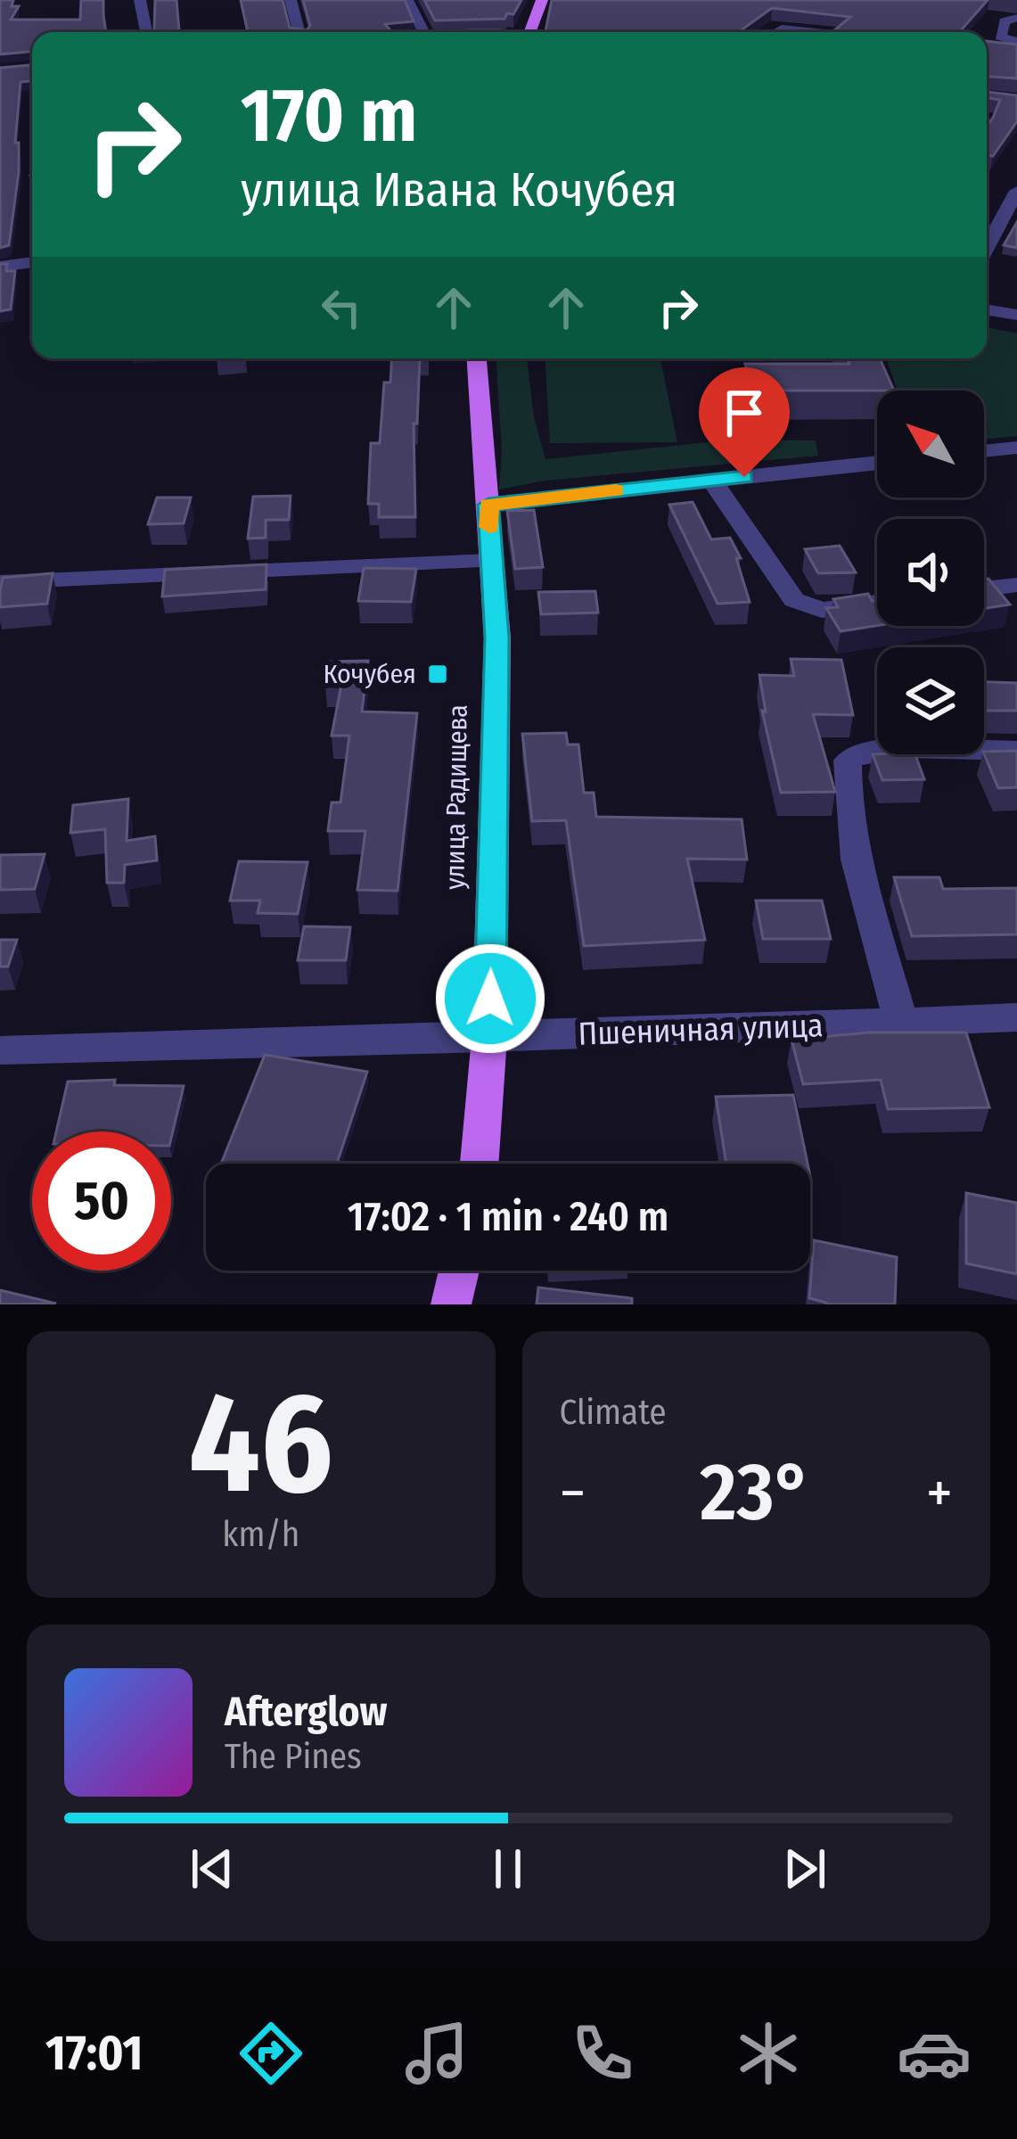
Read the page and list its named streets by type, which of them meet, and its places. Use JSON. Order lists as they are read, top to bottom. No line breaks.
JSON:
{"streets":{"main road":["улица Радищева"],"street":["Пшеничная улица"]},"crossings":[["улица Радищева","Пшеничная улица"]],"places":{"transit":["Кочубея"]},"north":"top left","page":{"turn":["170 m","улица Ивана Кочубея"],"limit":"50","trip":"17:02 · 1 min · 240 m","tile":[["46","km/h"],"Climate"],"heat":["−","23°","+"],"song":["Afterglow","The Pines"],"tabs":"17:01"}}
